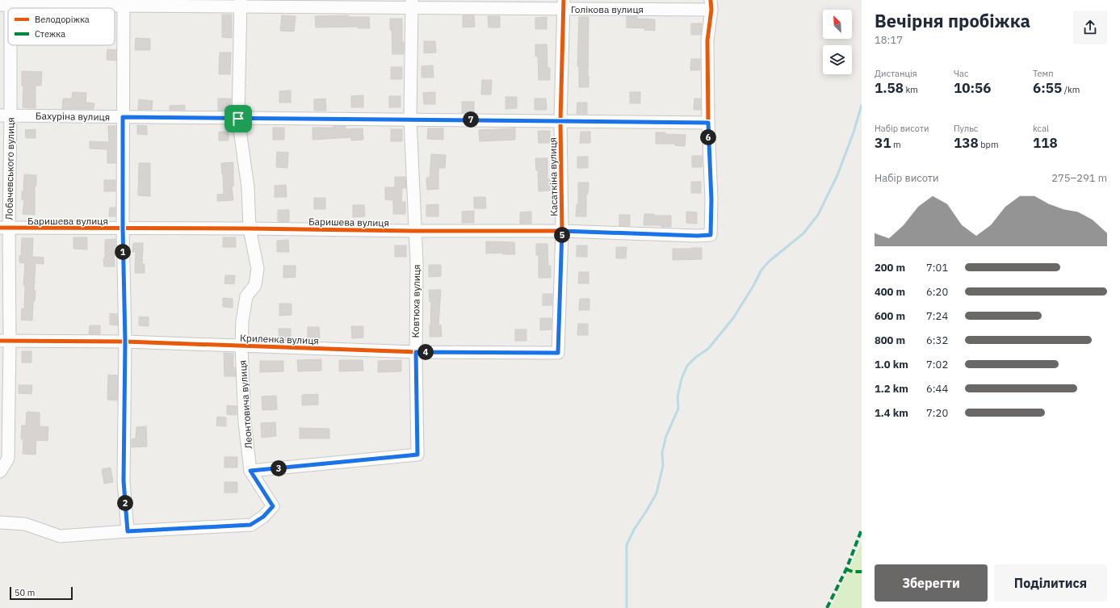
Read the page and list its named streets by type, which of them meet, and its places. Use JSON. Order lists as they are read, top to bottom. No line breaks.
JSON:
{"streets":{"street":["Голікова вулиця","Бахуріна вулиця","Лобачевського вулиця","Касаткіна вулиця","Баришева вулиця","Ковтюха вулиця","Криленка вулиця","Леонтовича вулиця"]},"crossings":[["Голікова вулиця","Лобачевського вулиця"],["Голікова вулиця","Касаткіна вулиця"],["Голікова вулиця","Ковтюха вулиця"],["Голікова вулиця","Леонтовича вулиця"],["Бахуріна вулиця","Лобачевського вулиця"],["Бахуріна вулиця","Касаткіна вулиця"],["Бахуріна вулиця","Баришева вулиця"],["Бахуріна вулиця","Ковтюха вулиця"],["Бахуріна вулиця","Леонтовича вулиця"],["Лобачевського вулиця","Баришева вулиця"],["Лобачевського вулиця","Криленка вулиця"],["Касаткіна вулиця","Баришева вулиця"],["Касаткіна вулиця","Криленка вулиця"],["Баришева вулиця","Ковтюха вулиця"],["Баришева вулиця","Леонтовича вулиця"],["Ковтюха вулиця","Криленка вулиця"],["Ковтюха вулиця","Леонтовича вулиця"],["Криленка вулиця","Леонтовича вулиця"]],"legend":["Велодоріжка","Стежка"],"scale_bar":"50 m","north":"top left","page":{"heading":["Вечірня пробіжка","18:17"],"stats":[["Дистанція","1.58 km"],["Час","10:56"],["Темп","6:55 /km"],["Набір висоти","31 m"],["Пульс","138 bpm"],["kcal","118"]],"pins":["7","6","5","1","4","3","2"],"chart":["Набір висоти","275–291 m"],"list":[{"name":"200 m","note":"7:01"},{"name":"400 m","note":"6:20"},{"name":"600 m","note":"7:24"},{"name":"800 m","note":"6:32"},{"name":"1.0 km","note":"7:02"},{"name":"1.2 km","note":"6:44"},{"name":"1.4 km","note":"7:20"}],"buttons":["Зберегти","Поділитися"],"scale":"50 m"}}
